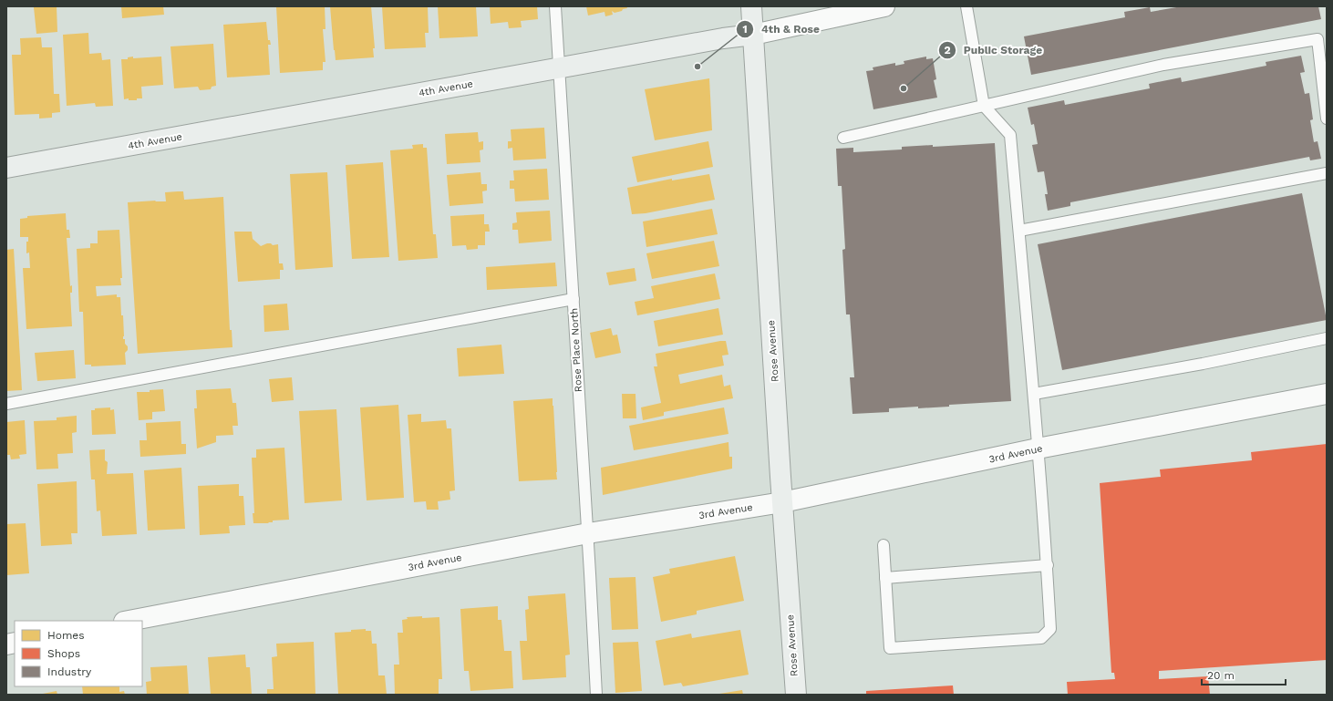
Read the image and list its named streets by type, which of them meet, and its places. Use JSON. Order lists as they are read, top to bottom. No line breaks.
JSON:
{"streets":{"street":["4th Avenue","Rose Avenue","3rd Avenue"],"lane":["Rose Place North"]},"crossings":[["4th Avenue","Rose Place North"],["4th Avenue","Rose Avenue"],["Rose Place North","3rd Avenue"],["Rose Avenue","3rd Avenue"]],"places":["4th & Rose","Public Storage"],"legend":["Homes","Shops","Industry"],"scale_bar":"20 m"}
